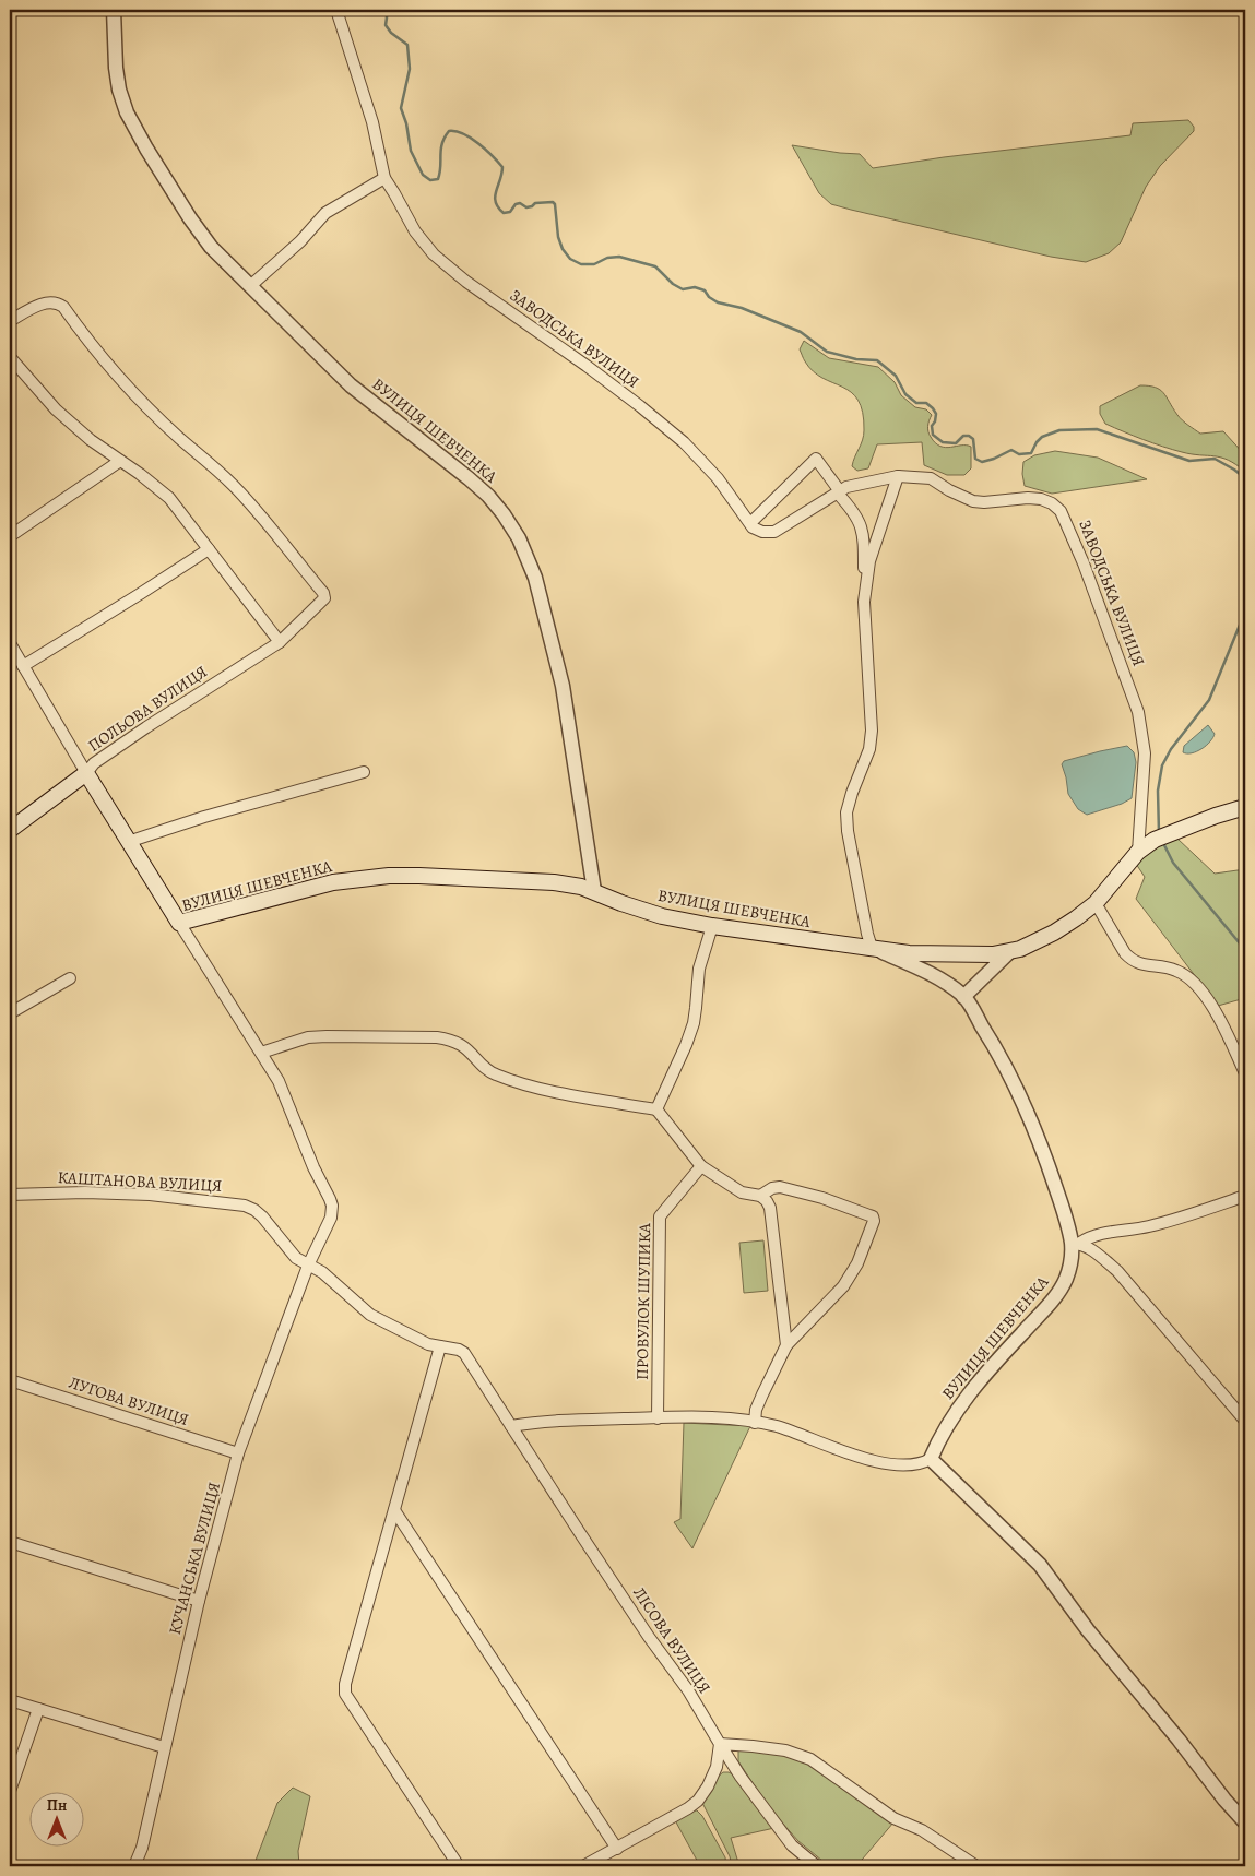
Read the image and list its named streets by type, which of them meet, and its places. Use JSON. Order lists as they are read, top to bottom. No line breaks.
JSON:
{"streets":{"main road":["ВУЛИЦЯ ШЕВЧЕНКА"],"street":["ЗАВОДСЬКА ВУЛИЦЯ","ПОЛЬОВА ВУЛИЦЯ","КАШТАНОВА ВУЛИЦЯ","ПРОВУЛОК ШУПИКА","ЛУГОВА ВУЛИЦЯ","КУЧАНСЬКА ВУЛИЦЯ","ЛІСОВА ВУЛИЦЯ"]},"crossings":[["ЗАВОДСЬКА ВУЛИЦЯ","ВУЛИЦЯ ШЕВЧЕНКА"],["ВУЛИЦЯ ШЕВЧЕНКА","КАШТАНОВА ВУЛИЦЯ"],["ВУЛИЦЯ ШЕВЧЕНКА","КУЧАНСЬКА ВУЛИЦЯ"],["КАШТАНОВА ВУЛИЦЯ","КУЧАНСЬКА ВУЛИЦЯ"],["КАШТАНОВА ВУЛИЦЯ","ЛІСОВА ВУЛИЦЯ"],["ЛУГОВА ВУЛИЦЯ","КУЧАНСЬКА ВУЛИЦЯ"]],"north":"top"}
